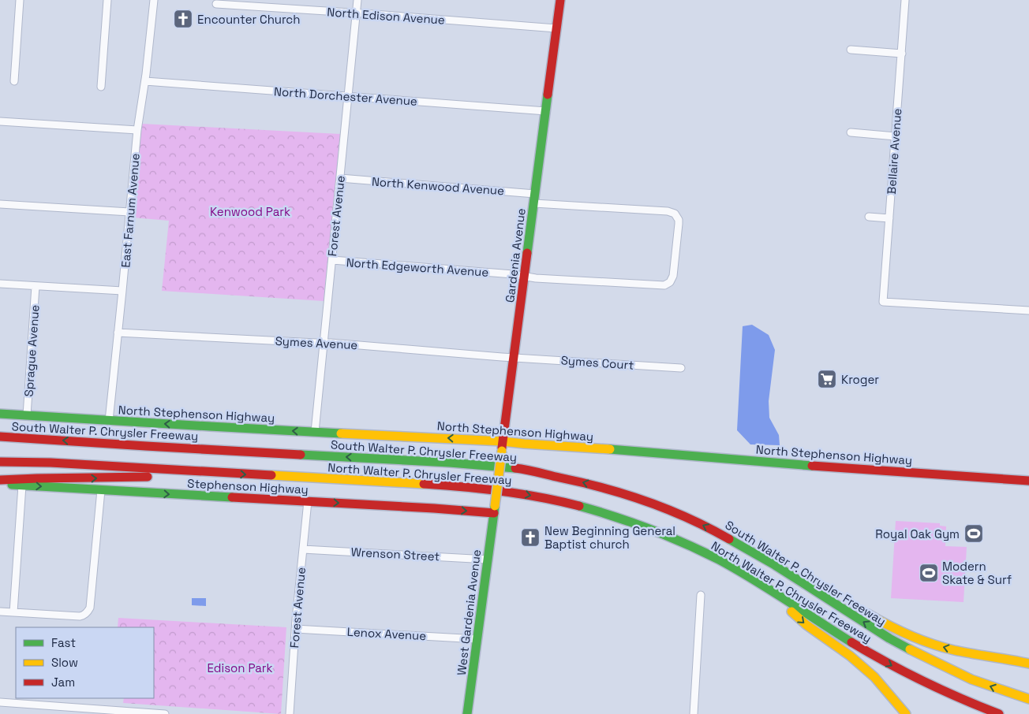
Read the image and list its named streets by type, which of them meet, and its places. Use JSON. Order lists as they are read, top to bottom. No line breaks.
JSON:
{"streets":{"main road":["Gardenia Avenue","North Stephenson Highway","South Walter P. Chrysler Freeway","North Walter P. Chrysler Freeway","Stephenson Highway","West Gardenia Avenue"],"street":["North Edison Avenue","North Dorchester Avenue","Bellaire Avenue","North Kenwood Avenue","East Farnum Avenue","Forest Avenue","North Edgeworth Avenue","Symes Avenue","Sprague Avenue","Symes Court","Wrenson Street","Lenox Avenue"]},"crossings":[["North Edison Avenue","Forest Avenue"],["North Edison Avenue","Gardenia Avenue"],["North Dorchester Avenue","East Farnum Avenue"],["North Dorchester Avenue","Forest Avenue"],["North Dorchester Avenue","Gardenia Avenue"],["North Kenwood Avenue","Forest Avenue"],["North Kenwood Avenue","Gardenia Avenue"],["East Farnum Avenue","Symes Avenue"],["East Farnum Avenue","North Stephenson Highway"],["Forest Avenue","North Edgeworth Avenue"],["Forest Avenue","Symes Avenue"],["Forest Avenue","North Stephenson Highway"],["Forest Avenue","Stephenson Highway"],["Forest Avenue","Wrenson Street"],["Forest Avenue","Lenox Avenue"],["Gardenia Avenue","North Edgeworth Avenue"],["Gardenia Avenue","Symes Avenue"],["Gardenia Avenue","Symes Court"],["Gardenia Avenue","North Stephenson Highway"],["Gardenia Avenue","Stephenson Highway"],["Gardenia Avenue","West Gardenia Avenue"],["Symes Avenue","Symes Court"],["Sprague Avenue","North Stephenson Highway"],["Stephenson Highway","West Gardenia Avenue"],["Wrenson Street","West Gardenia Avenue"],["West Gardenia Avenue","Lenox Avenue"]],"parks":["Kenwood Park","Edison Park"],"places":{"church":["Encounter Church","New Beginning General Baptist church"],"supermarket":["Kroger"],"sports":["Royal Oak Gym","Modern Skate & Surf"]},"legend":["Fast","Slow","Jam"]}
